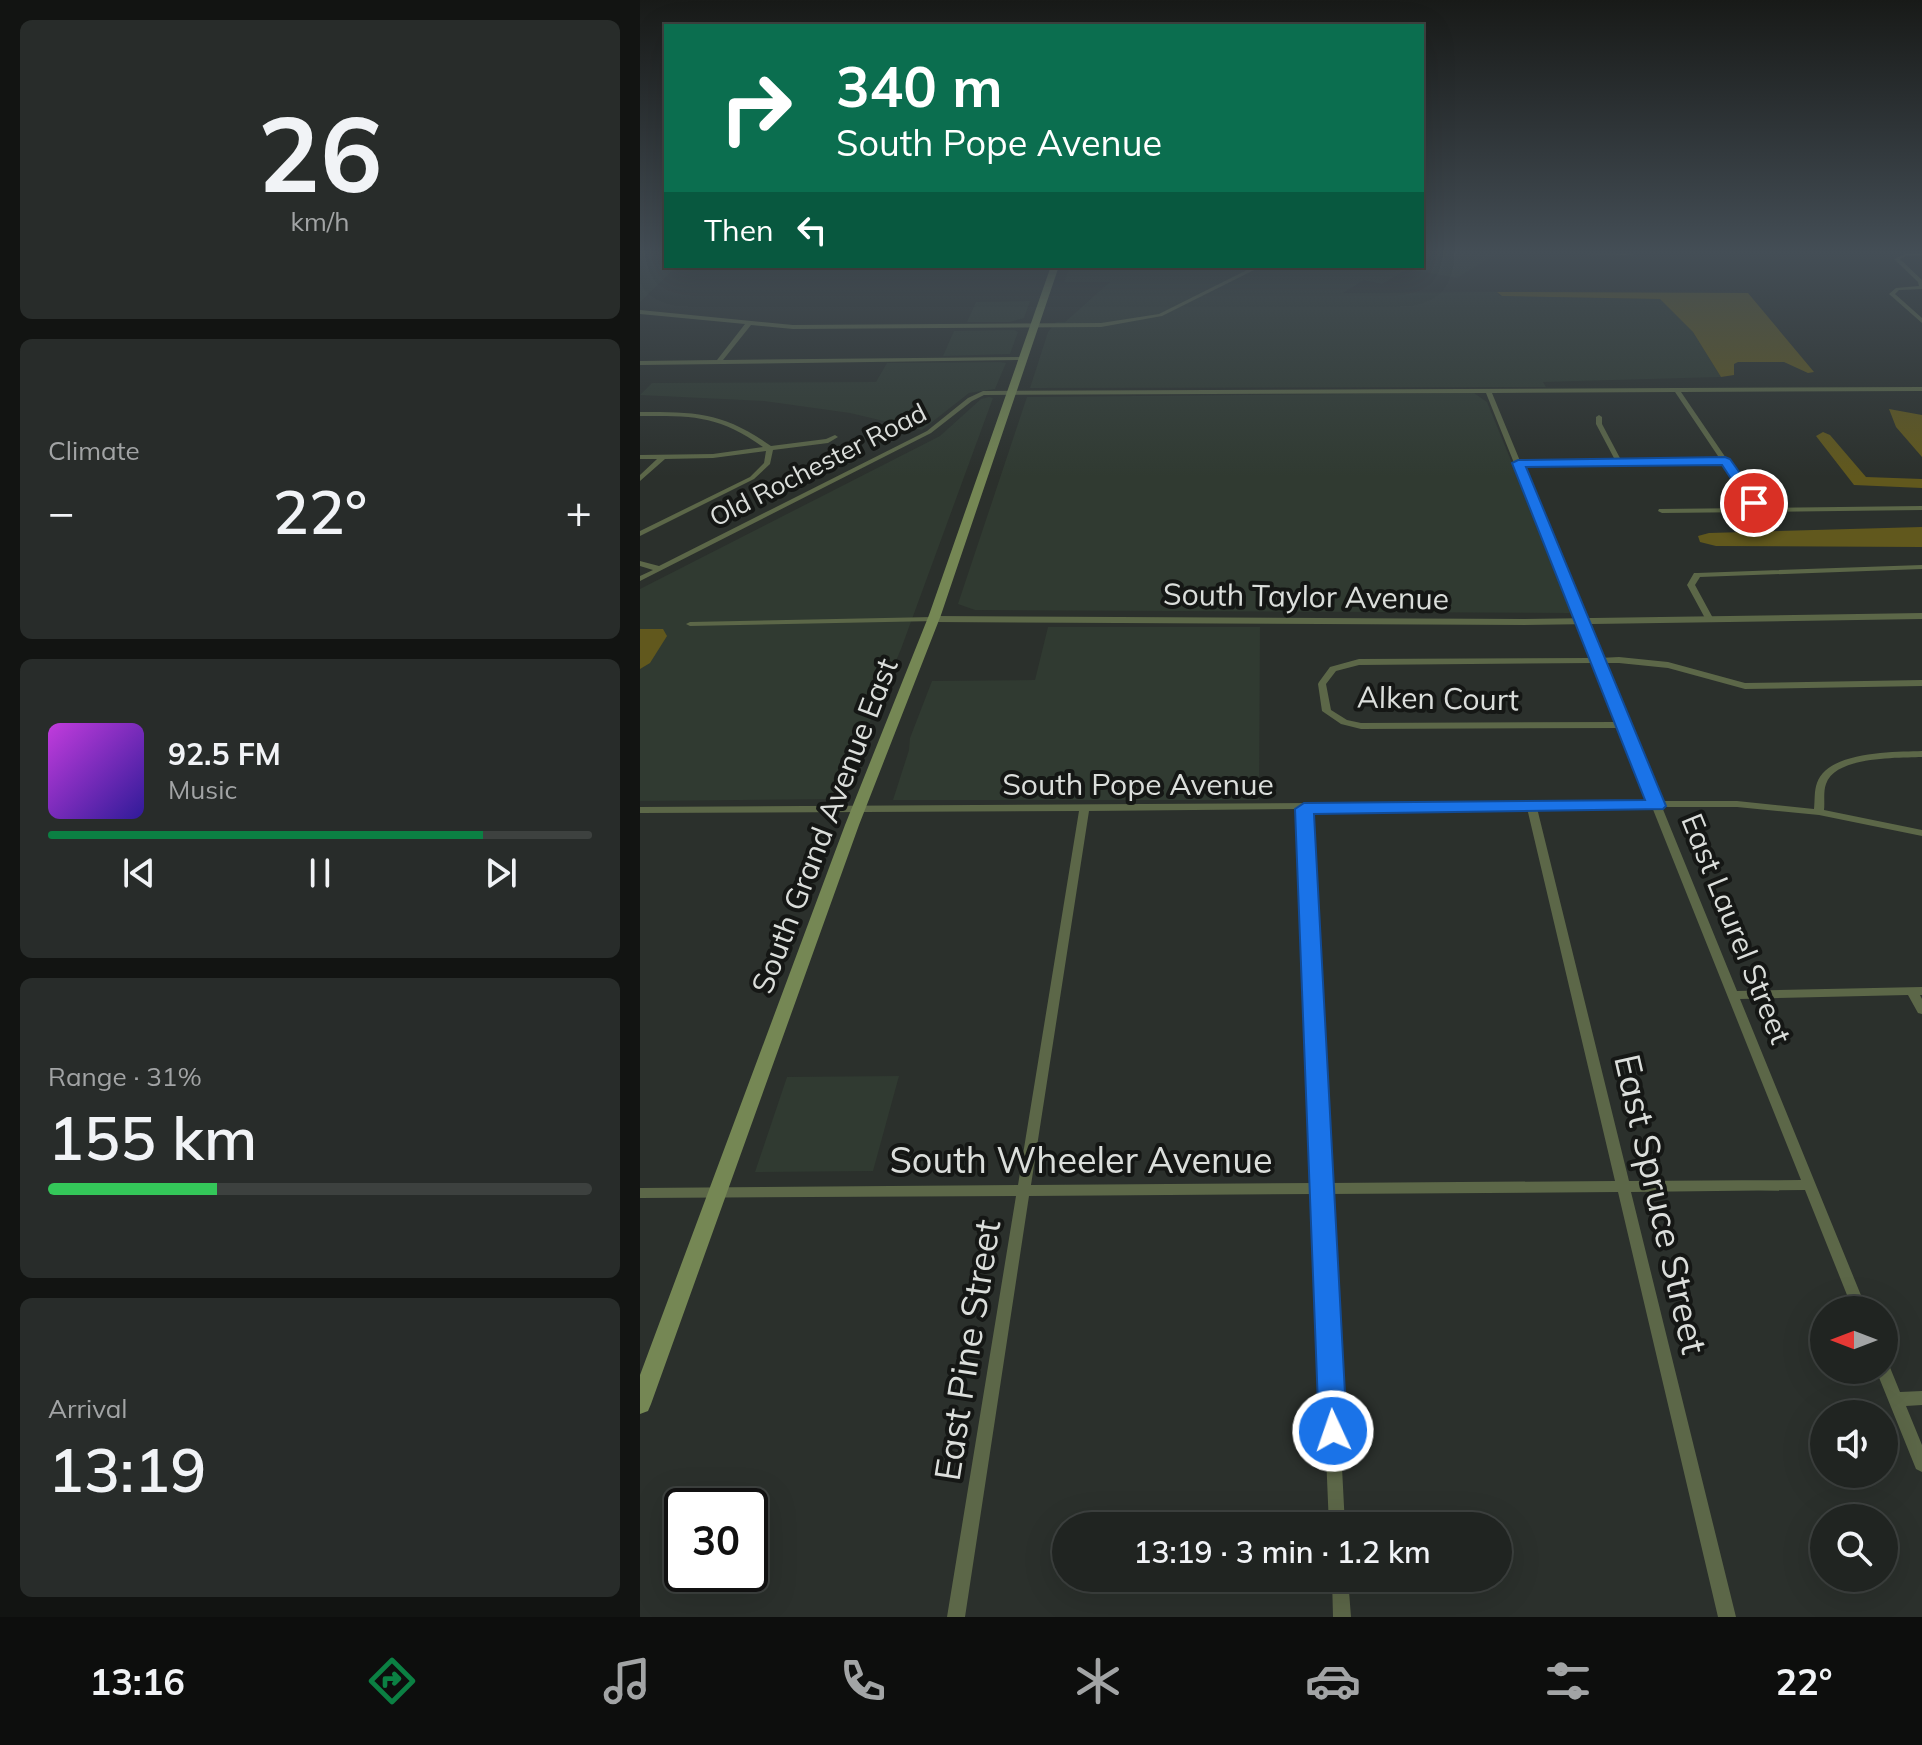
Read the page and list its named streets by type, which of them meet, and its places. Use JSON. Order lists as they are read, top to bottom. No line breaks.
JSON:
{"streets":{"main road":["South Grand Avenue East"],"street":["Old Rochester Road","South Taylor Avenue","Alken Court","South Pope Avenue","East Laurel Street","South Wheeler Avenue","East Spruce Street","East Pine Street"]},"crossings":[["Old Rochester Road","South Grand Avenue East"],["Old Rochester Road","East Laurel Street"],["South Taylor Avenue","South Grand Avenue East"],["South Taylor Avenue","East Laurel Street"],["Alken Court","East Laurel Street"],["South Pope Avenue","South Grand Avenue East"],["South Pope Avenue","East Laurel Street"],["South Pope Avenue","East Spruce Street"],["South Pope Avenue","East Pine Street"],["South Grand Avenue East","South Wheeler Avenue"],["East Laurel Street","South Wheeler Avenue"],["South Wheeler Avenue","East Spruce Street"],["South Wheeler Avenue","East Pine Street"]],"north":"left","page":{"tile":[["26","km/h"],"Climate",["Range · 31%","155 km"],["Arrival","13:19"]],"turn":["340 m","South Pope Avenue"],"then":"Then","heat":["−","22°","+"],"song":["92.5 FM","Music"],"limit":"30","trip":"13:19 · 3 min · 1.2 km","tabs":["13:16","22°"]}}
